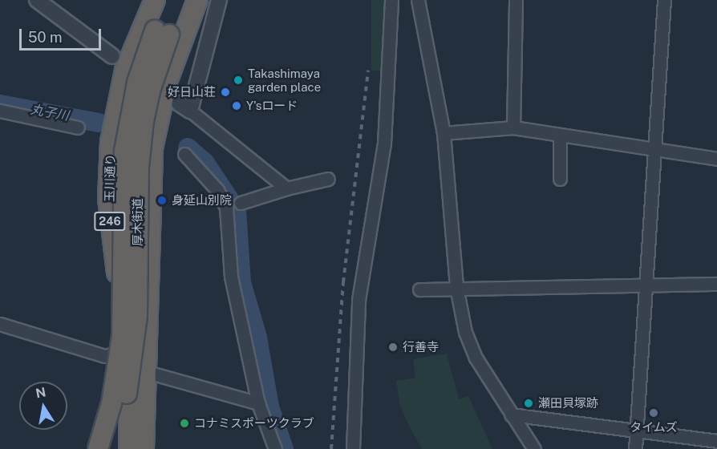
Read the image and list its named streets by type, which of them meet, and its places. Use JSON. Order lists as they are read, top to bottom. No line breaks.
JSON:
{"streets":{"highway":["玉川通り","246","厚木街道"]},"water":["丸子川"],"places":["Takashimaya garden place","好日山荘","Y'sロード","身延山別院","行善寺","瀬田貝塚跡","タイムズ","コナミスポーツクラブ"],"scale_bar":"50 m","north":"top"}
